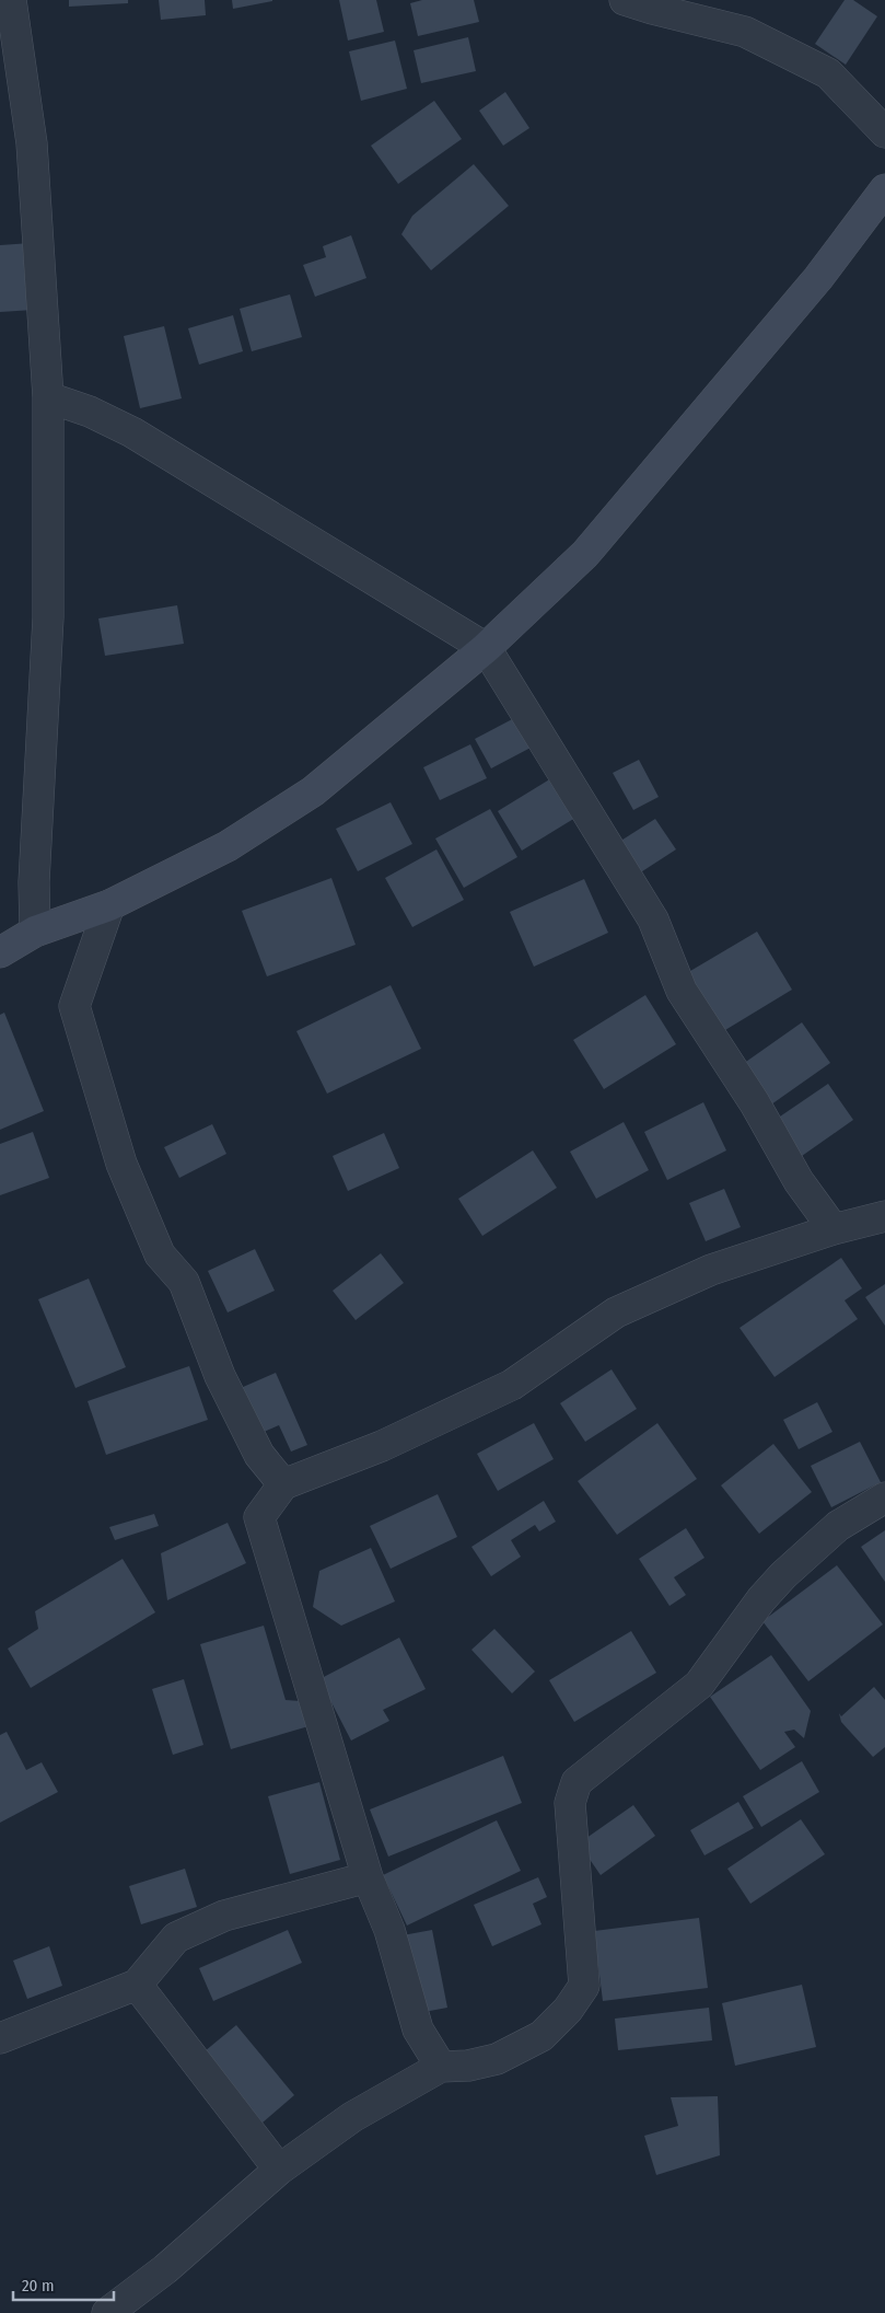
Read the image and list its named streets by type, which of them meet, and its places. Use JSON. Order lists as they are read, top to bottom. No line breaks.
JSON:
{"scale_bar":"20 m"}
